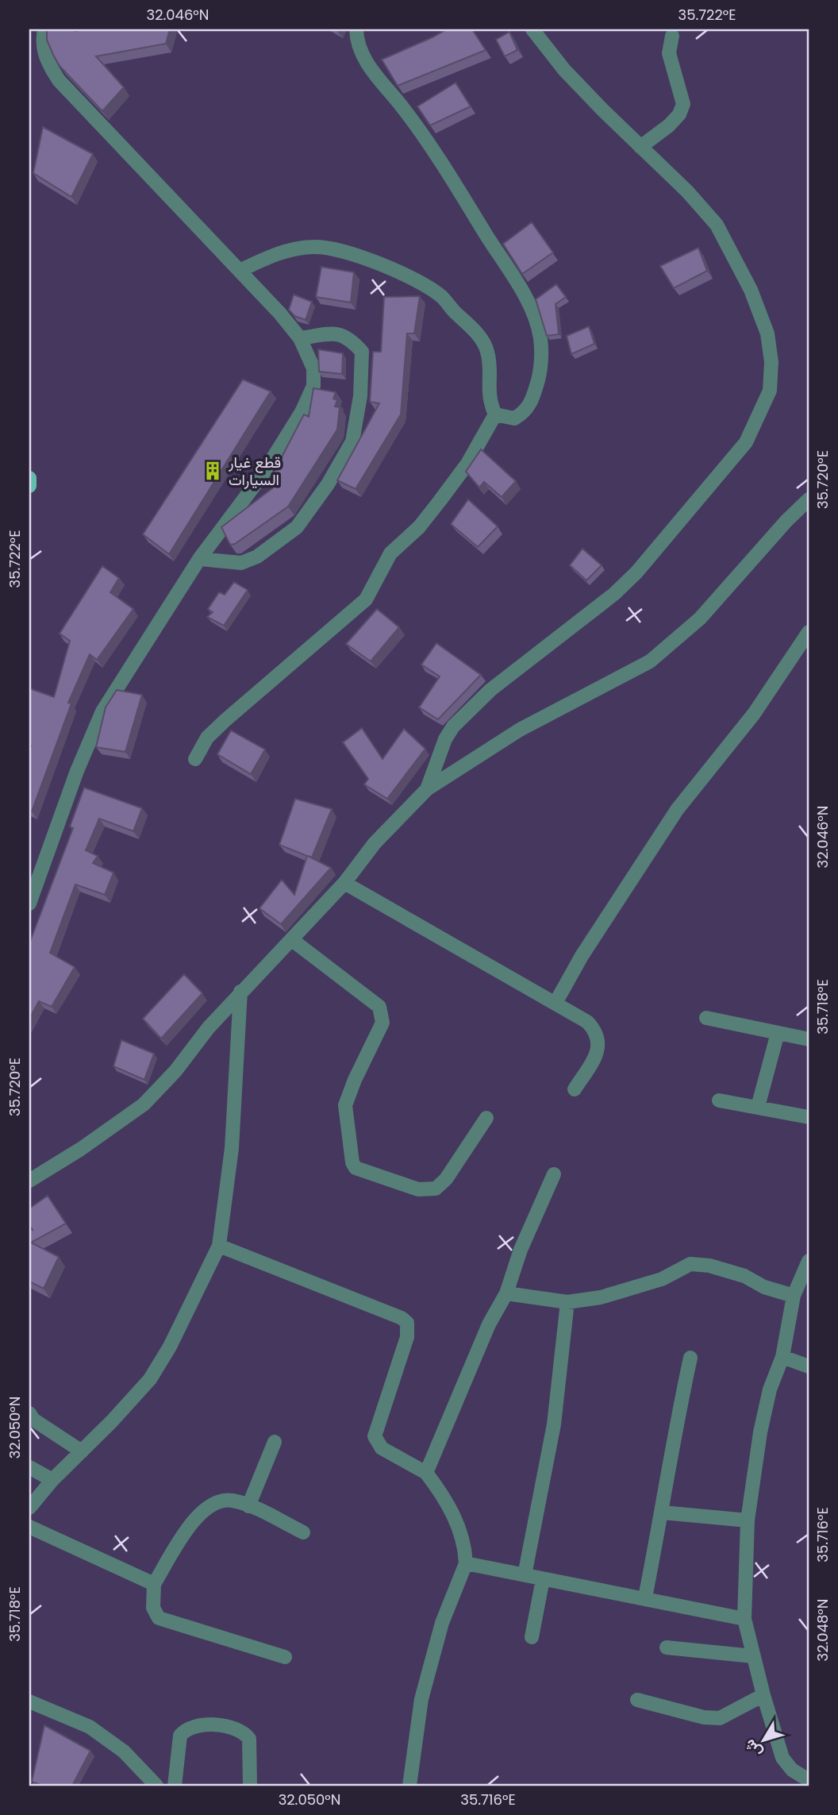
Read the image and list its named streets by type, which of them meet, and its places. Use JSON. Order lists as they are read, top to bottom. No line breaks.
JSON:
{"places":{"building":["قطع غيار السيارات"]},"north":"bottom left","coordinates":["32.046°N","35.722°E","35.720°E","35.718°E","32.050°N","35.716°E","32.048°N"]}
